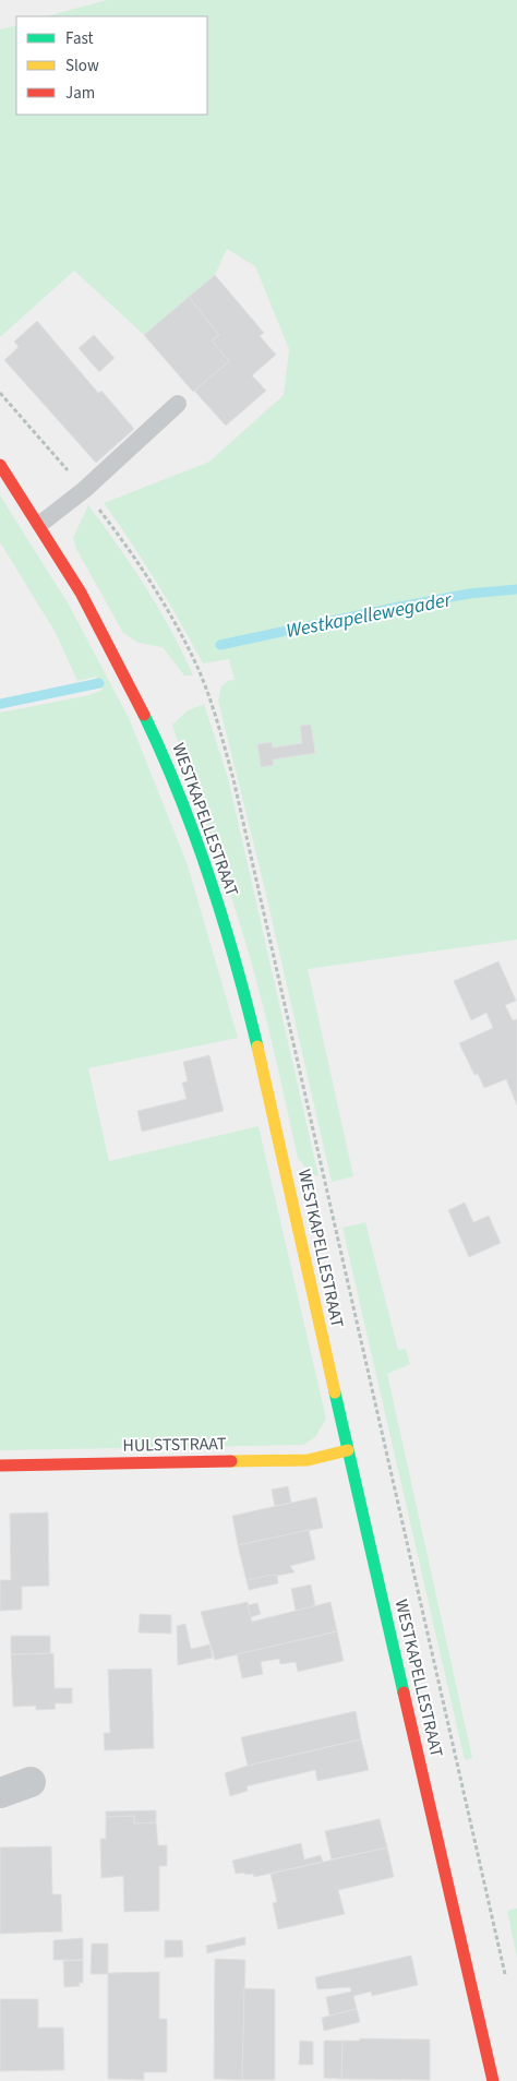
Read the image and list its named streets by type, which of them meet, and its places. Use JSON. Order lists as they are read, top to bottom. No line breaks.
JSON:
{"streets":{"street":["WESTKAPELLESTRAAT","HULSTSTRAAT"]},"crossings":[["WESTKAPELLESTRAAT","HULSTSTRAAT"]],"water":["Westkapellewegader"],"legend":["Fast","Slow","Jam"]}
